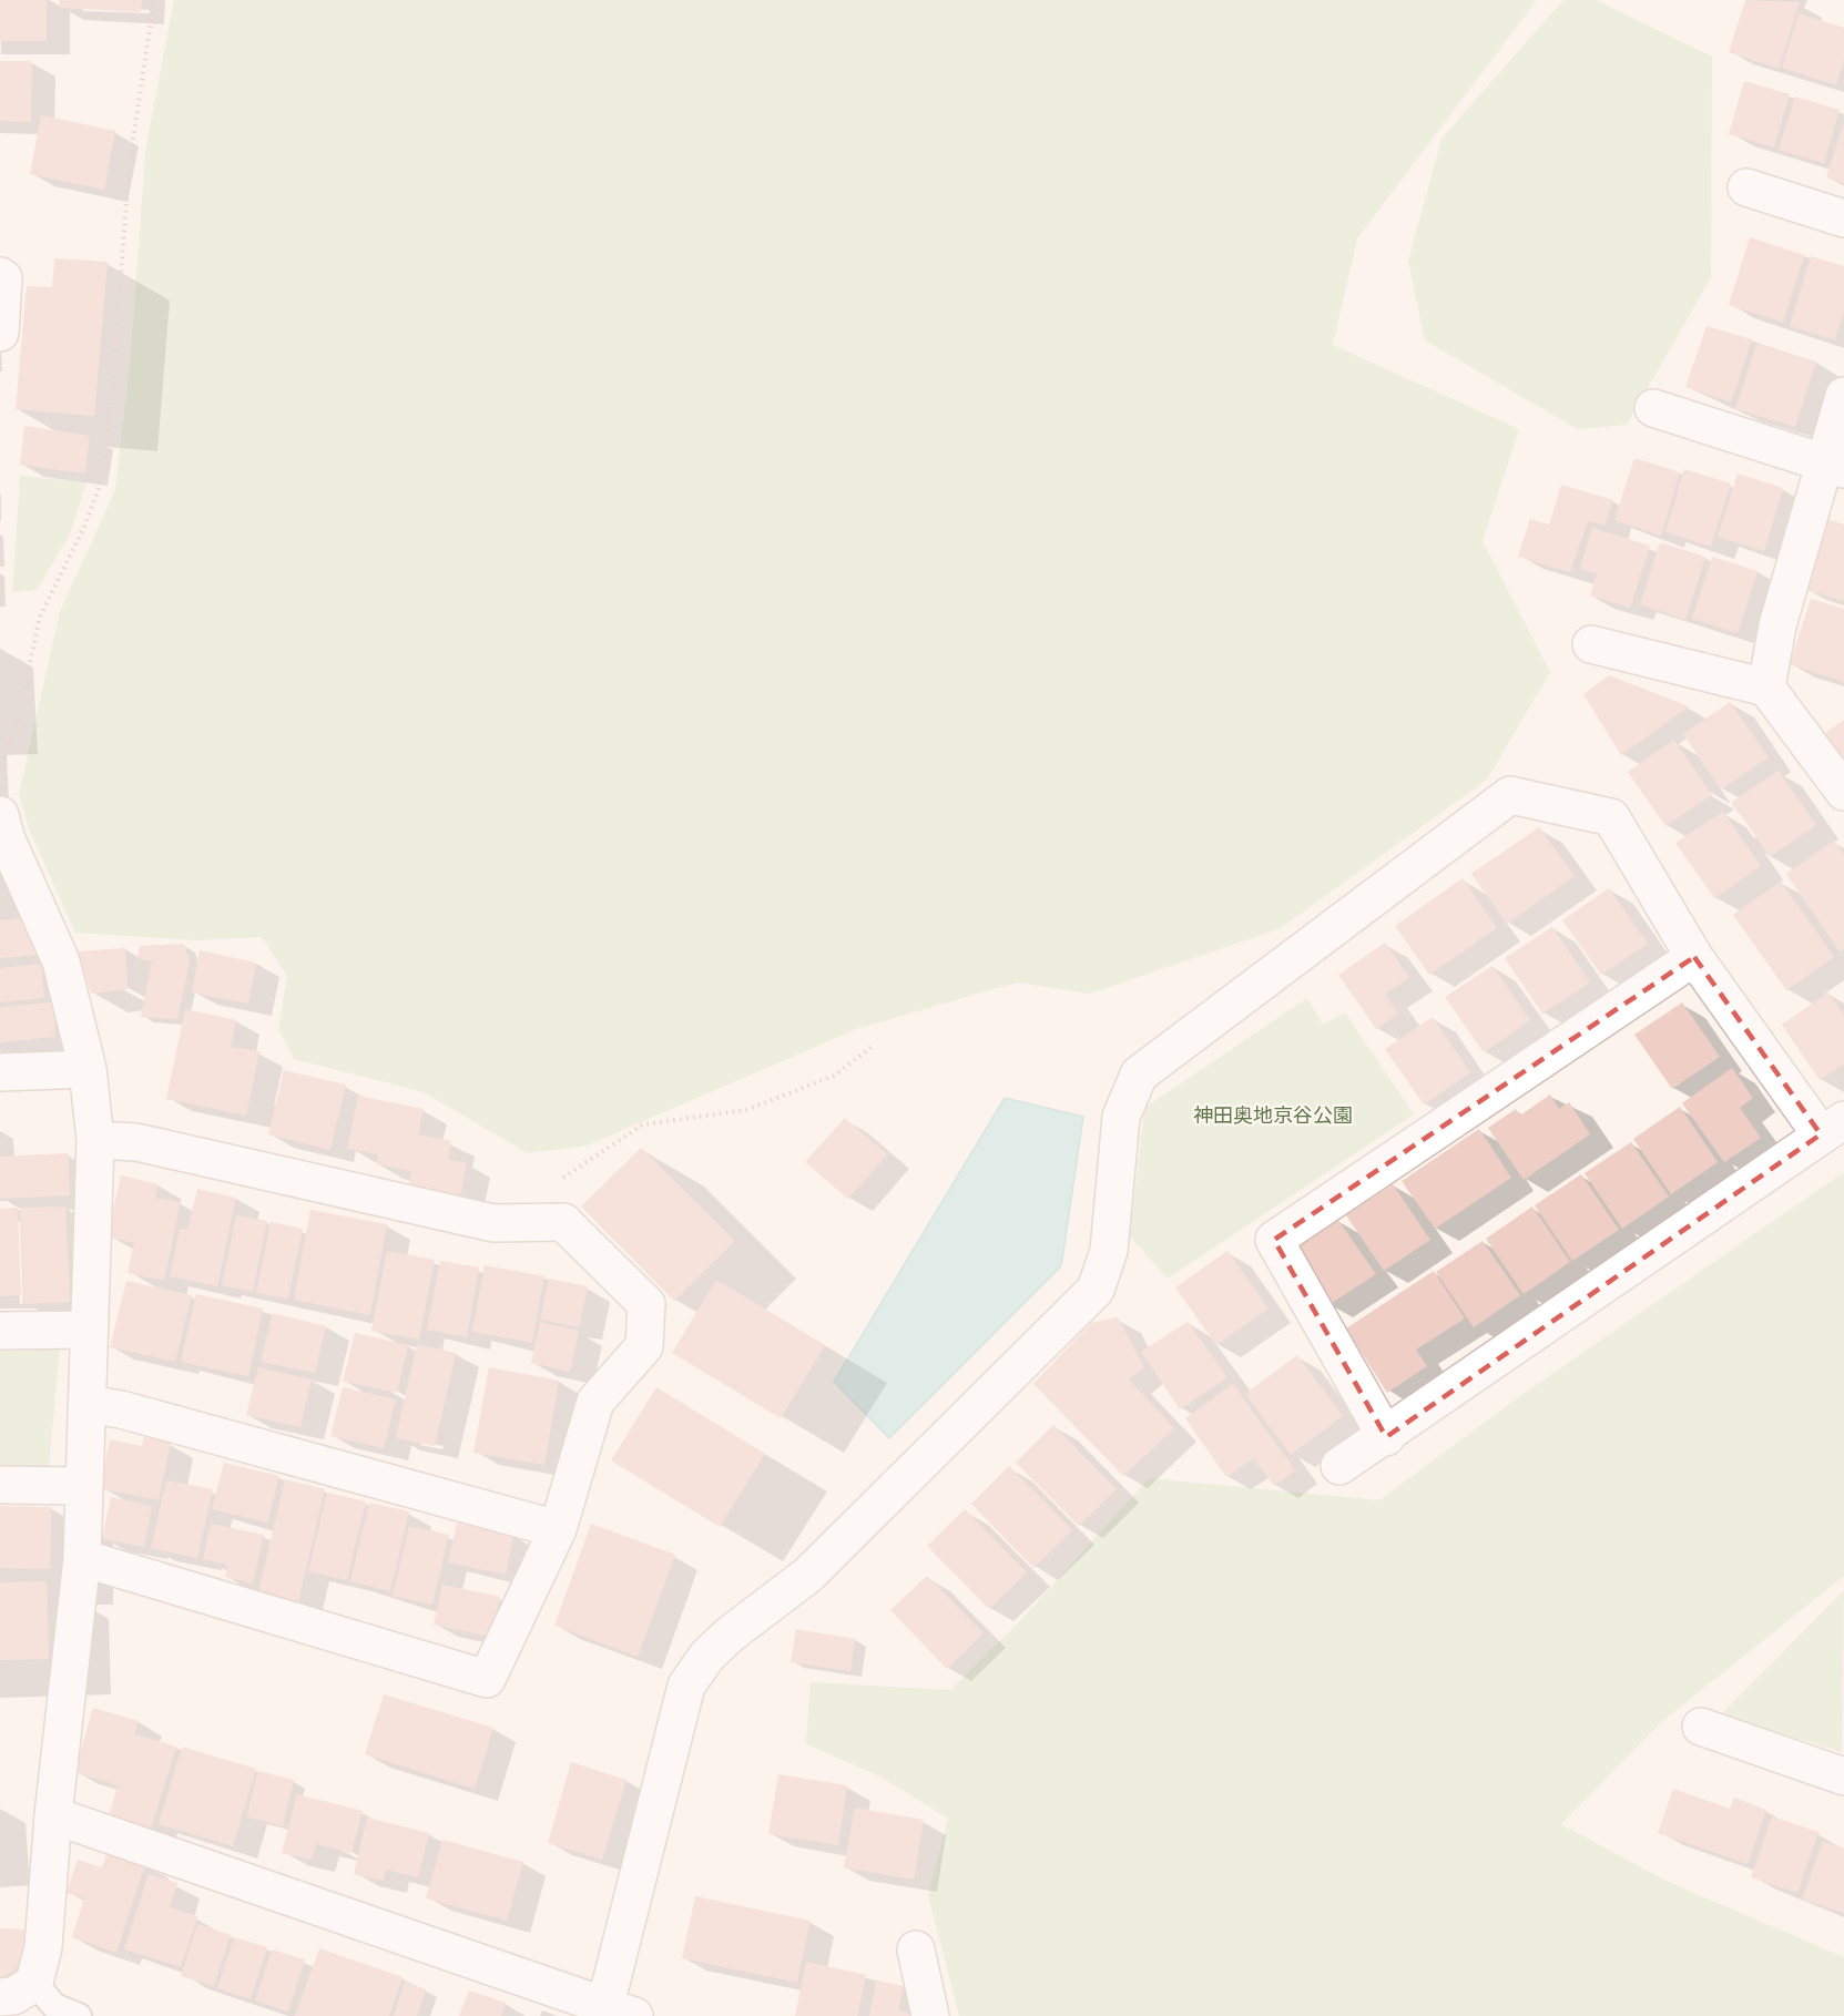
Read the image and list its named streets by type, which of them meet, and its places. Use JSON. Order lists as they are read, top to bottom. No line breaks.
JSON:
{"parks":["神田奥地京谷公園"]}
